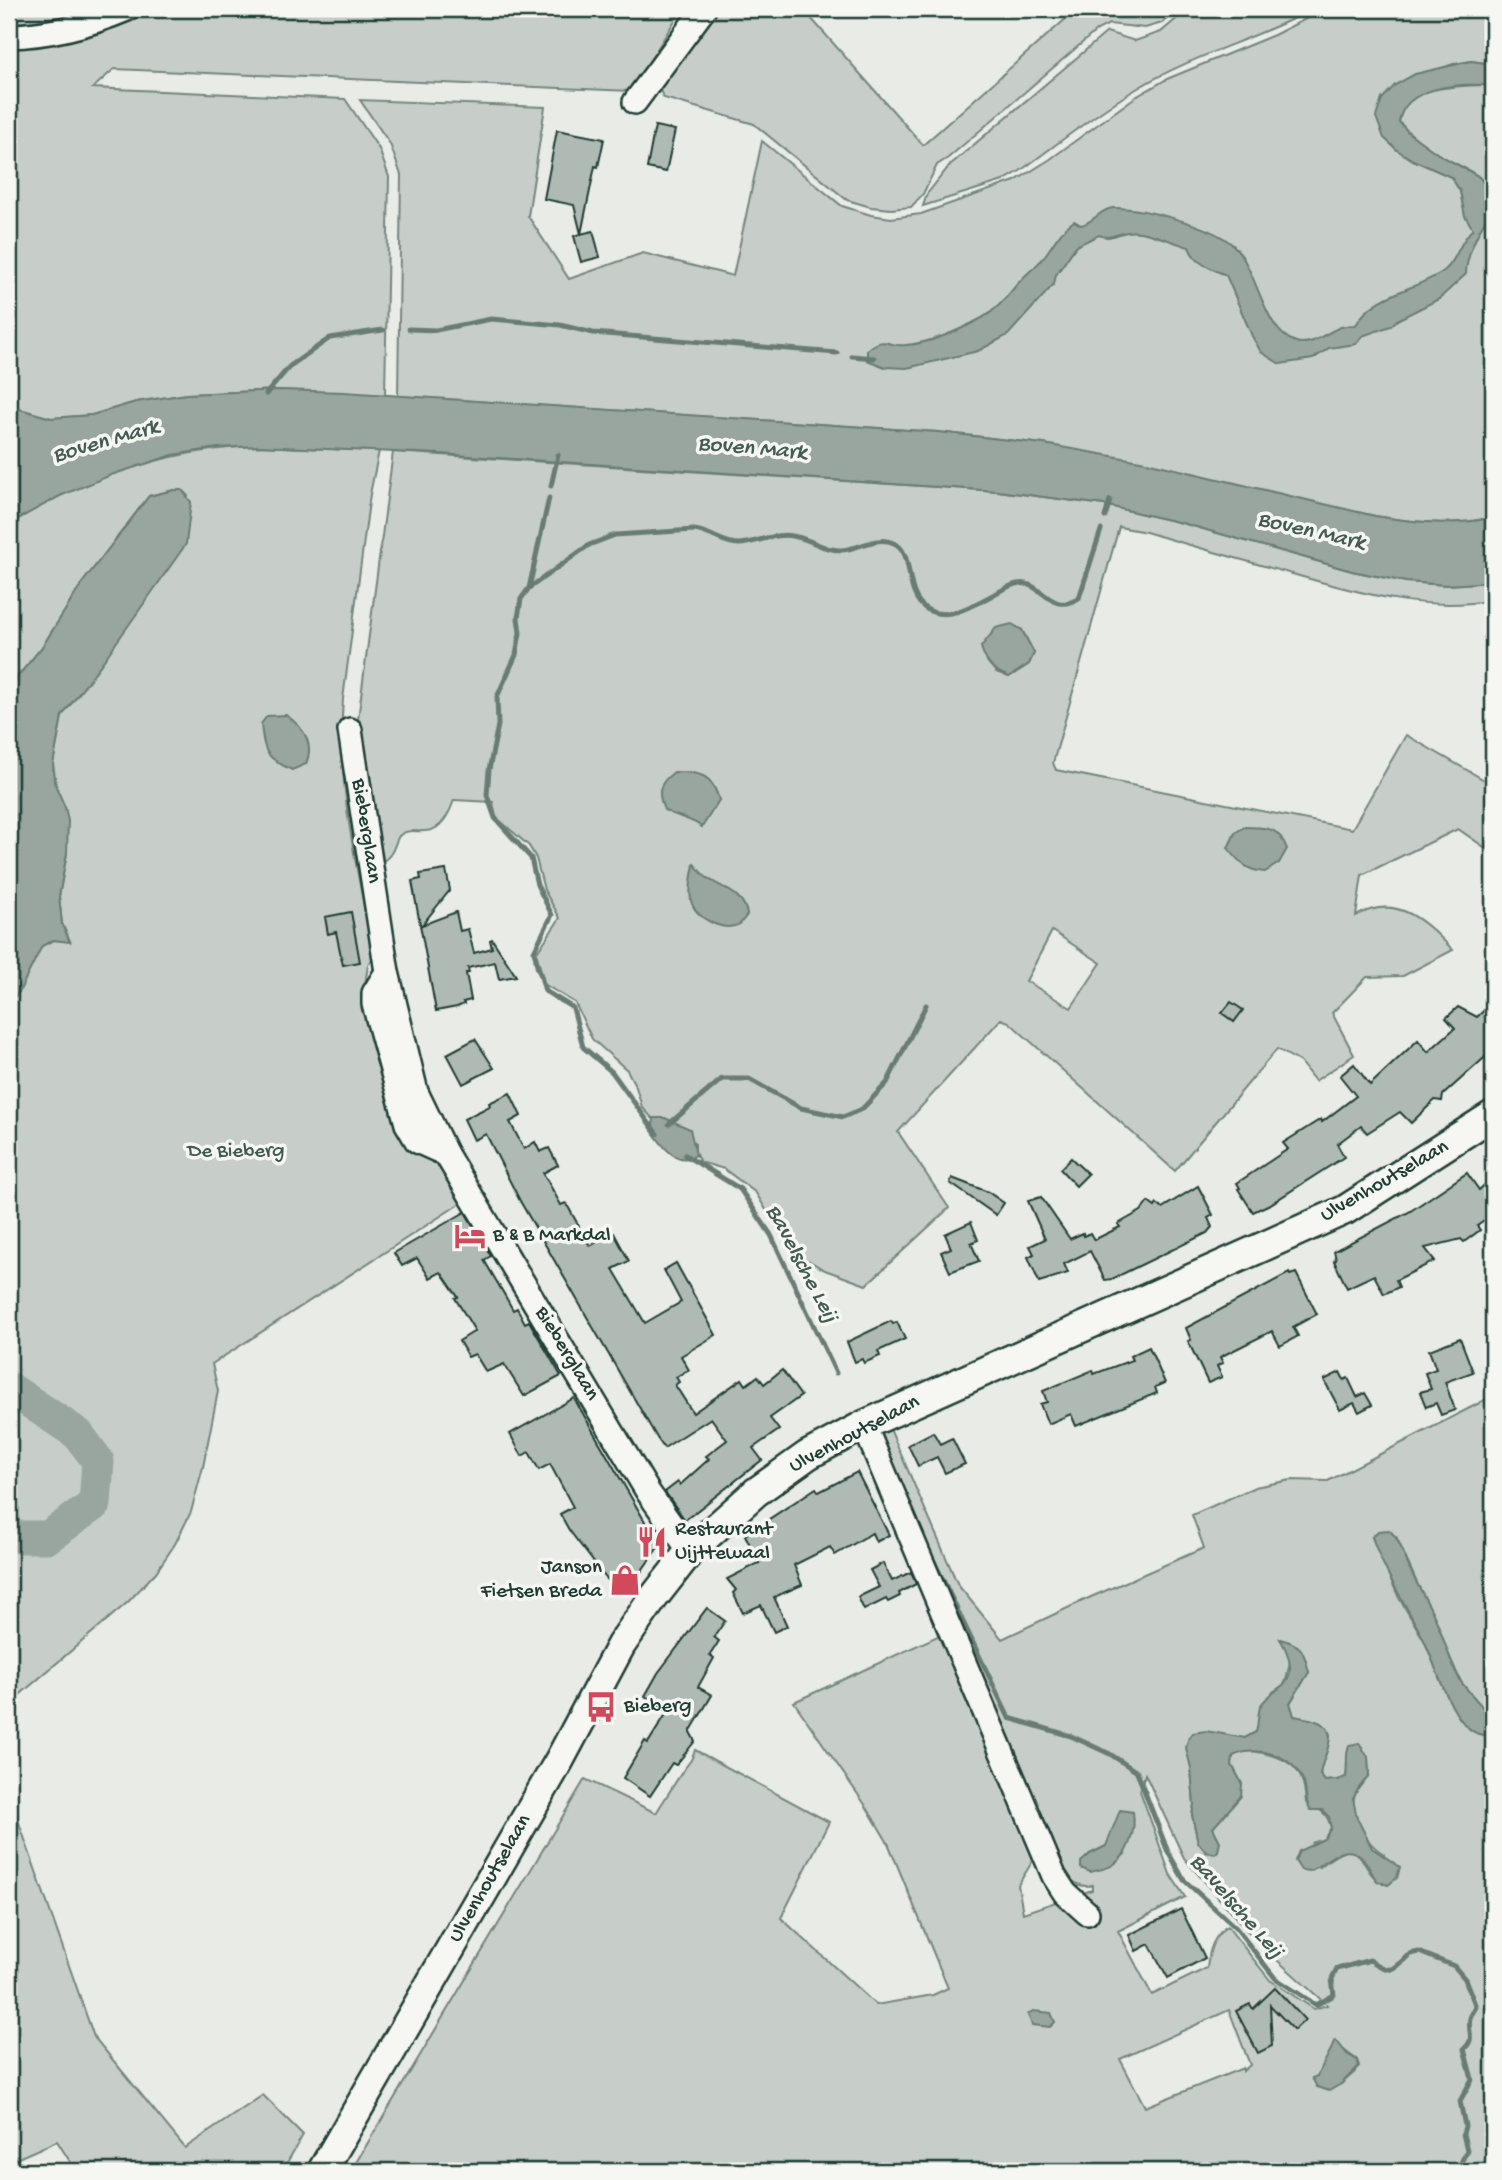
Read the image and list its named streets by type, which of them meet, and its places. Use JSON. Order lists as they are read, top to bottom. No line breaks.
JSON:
{"streets":{"main road":["Ulvenhoutselaan"],"street":["Bieberglaan"]},"crossings":[["Bieberglaan","Ulvenhoutselaan"]],"water":["Boven Mark","Bavelsche Leij"],"parks":["De Bieberg"],"places":{"hotel":["B & B Markdal"],"restaurant":["Restaurant Uijttewaal"],"shop":["Janson Fietsen Breda"],"bus stop":["Bieberg"]}}
